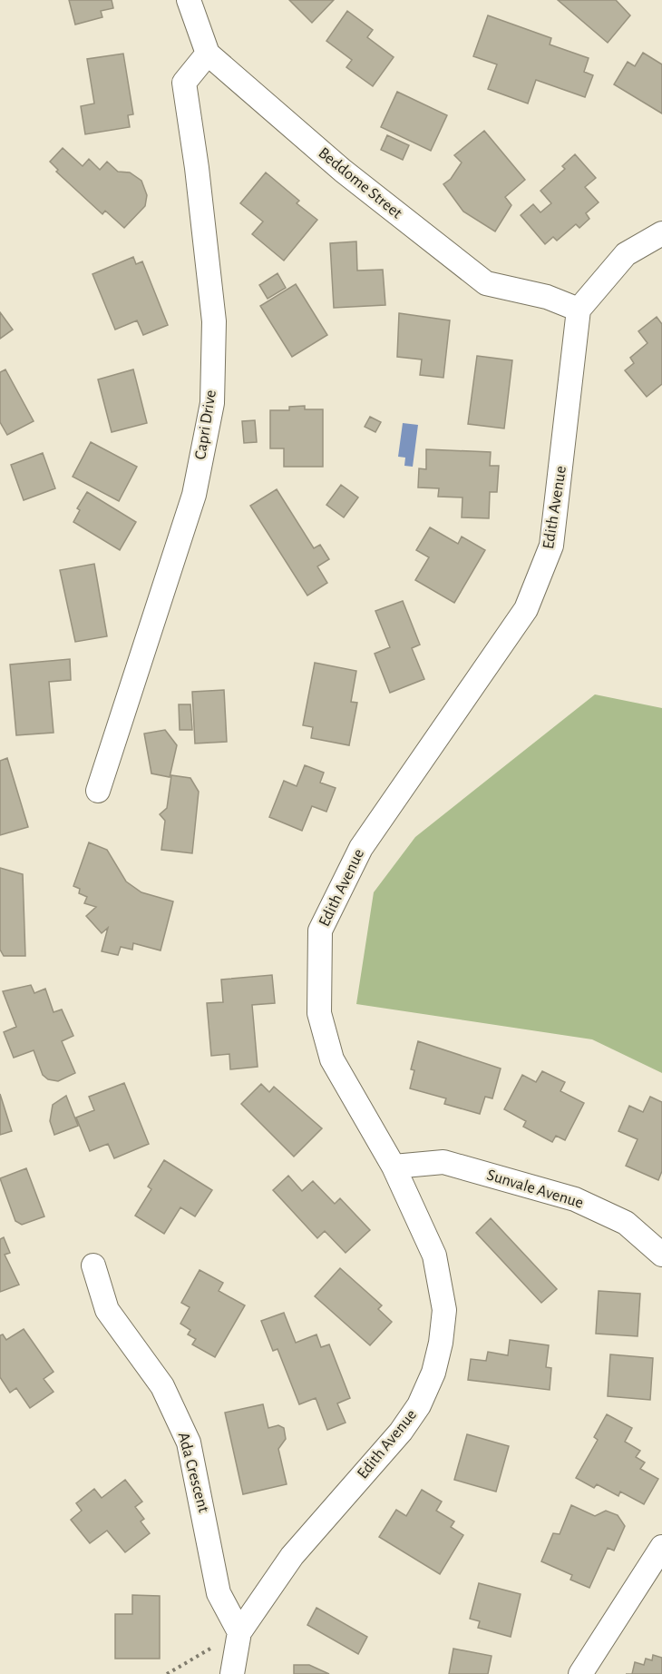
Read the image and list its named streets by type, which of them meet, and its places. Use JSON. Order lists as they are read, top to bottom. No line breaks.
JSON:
{"streets":{"street":["Beddome Street","Capri Drive","Edith Avenue","Sunvale Avenue","Ada Crescent"]},"crossings":[["Beddome Street","Capri Drive"],["Beddome Street","Edith Avenue"],["Edith Avenue","Sunvale Avenue"],["Edith Avenue","Ada Crescent"]]}
